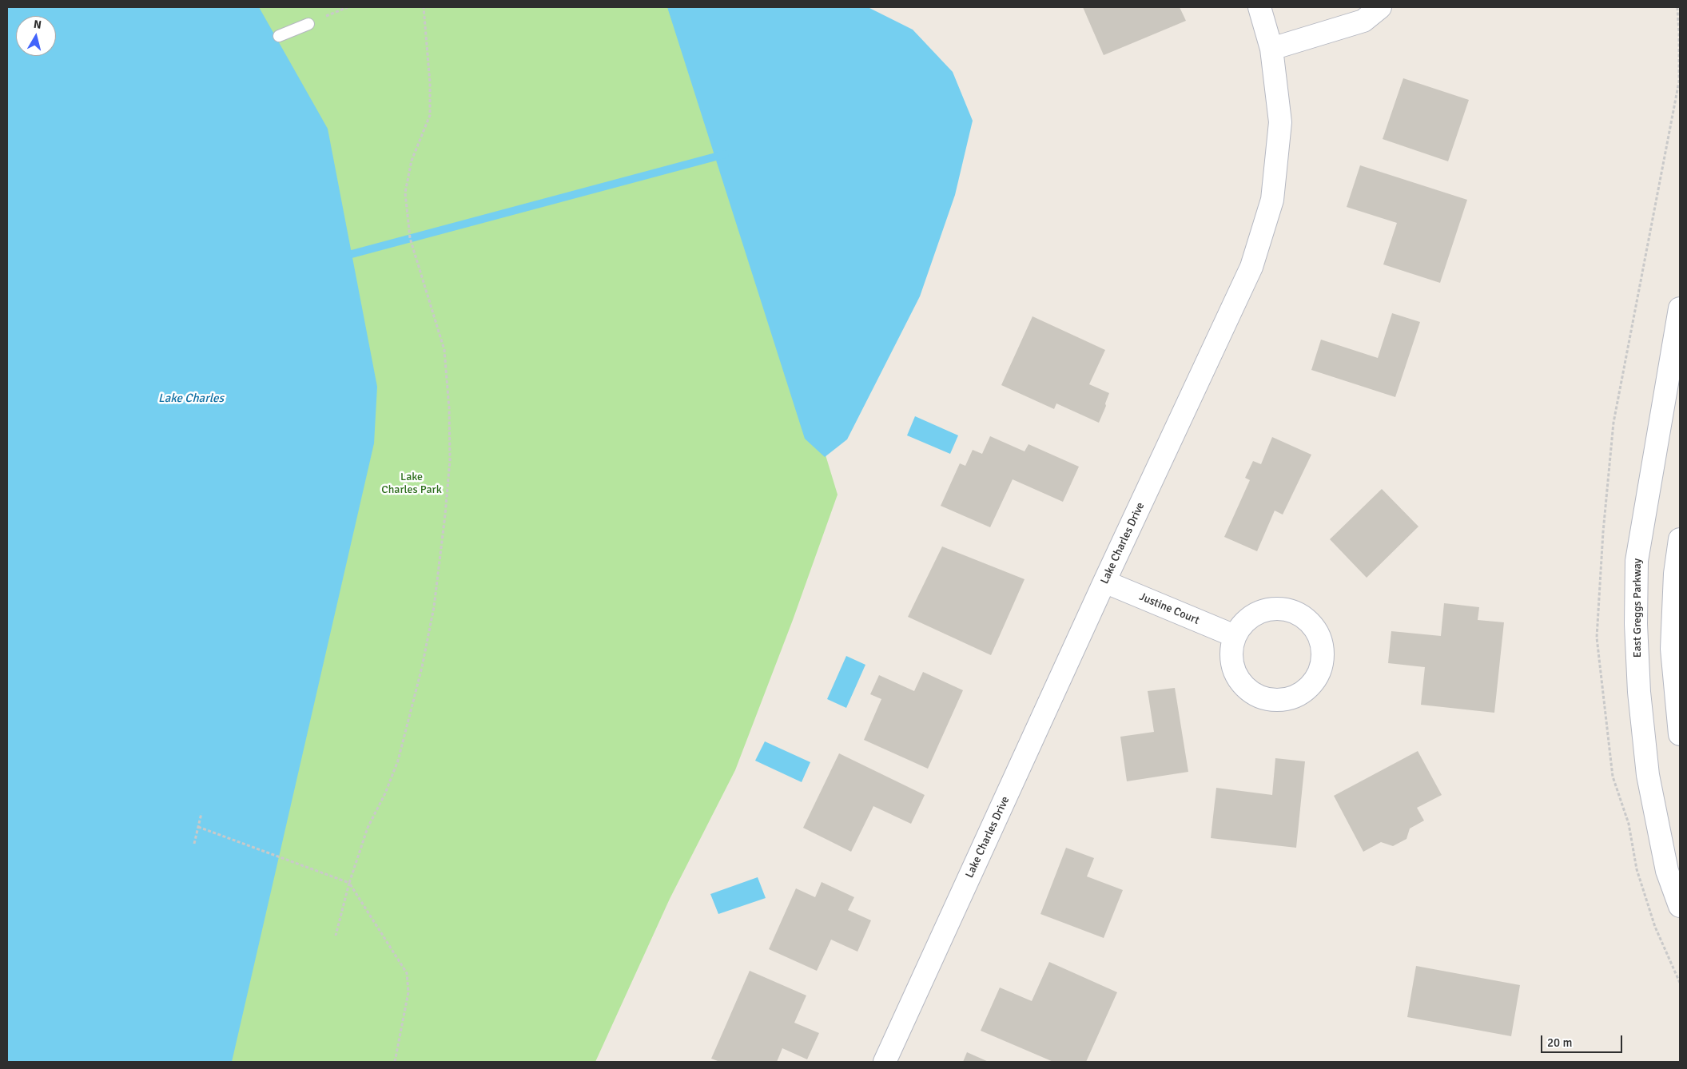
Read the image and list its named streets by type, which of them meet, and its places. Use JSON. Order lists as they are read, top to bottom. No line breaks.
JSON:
{"streets":{"street":["Lake Charles Drive","East Greggs Parkway","Justine Court"]},"crossings":[["Lake Charles Drive","Justine Court"]],"water":["Lake Charles"],"parks":["Lake Charles Park"],"scale_bar":"20 m","north":"top"}
